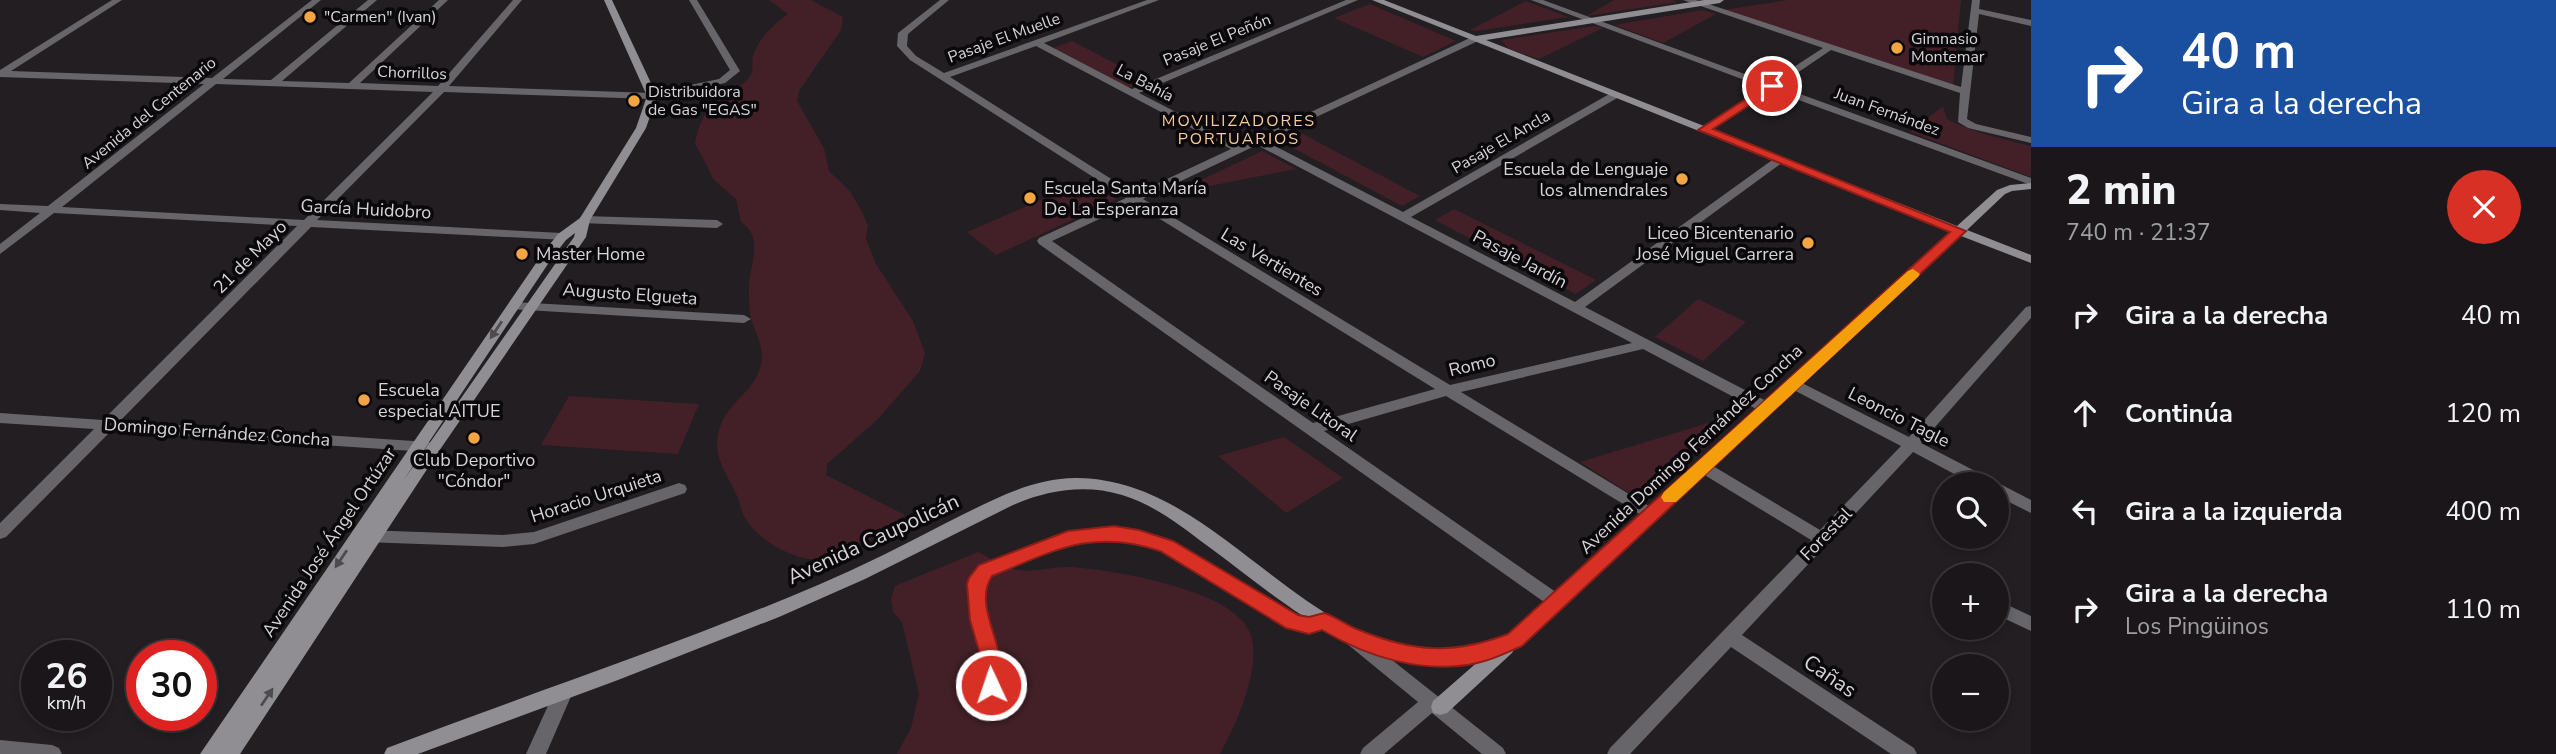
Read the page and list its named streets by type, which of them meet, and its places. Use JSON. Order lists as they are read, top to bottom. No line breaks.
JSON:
{"streets":{"street":["Pasaje El Muelle","Pasaje El Peñón","Chorrillos","La Bahía","Juan Fernández","Avenida del Centenario","Pasaje El Ancla","García Huidobro","21 de Mayo","Pasaje Jardín","Las Vertientes","Augusto Elgueta","Romo","Pasaje Litoral","Leoncio Tagle","Domingo Fernández Concha","Avenida Domingo Fernández Concha","Horacio Urquieta","Forestal","Avenida Caupolicán","Avenida José Ángel Ortúzar","Cañas"]},"crossings":[["Pasaje El Muelle","La Bahía"],["Pasaje El Muelle","Las Vertientes"],["Pasaje El Peñón","La Bahía"],["Chorrillos","Avenida del Centenario"],["Chorrillos","21 de Mayo"],["Chorrillos","Avenida José Ángel Ortúzar"],["Juan Fernández","Avenida Domingo Fernández Concha"],["Avenida del Centenario","García Huidobro"],["Pasaje El Ancla","Pasaje Jardín"],["García Huidobro","21 de Mayo"],["García Huidobro","Avenida José Ángel Ortúzar"],["21 de Mayo","Domingo Fernández Concha"],["Pasaje Jardín","Romo"],["Pasaje Jardín","Avenida Domingo Fernández Concha"],["Las Vertientes","Romo"],["Las Vertientes","Pasaje Litoral"],["Las Vertientes","Avenida Domingo Fernández Concha"],["Augusto Elgueta","Avenida José Ángel Ortúzar"],["Romo","Pasaje Litoral"],["Pasaje Litoral","Avenida Domingo Fernández Concha"],["Leoncio Tagle","Avenida Domingo Fernández Concha"],["Leoncio Tagle","Forestal"],["Domingo Fernández Concha","Avenida José Ángel Ortúzar"],["Avenida Domingo Fernández Concha","Avenida Caupolicán"],["Horacio Urquieta","Avenida José Ángel Ortúzar"],["Forestal","Cañas"]],"districts":["MOVILIZADORES PORTUARIOS"],"places":["\"Carmen\" (Ivan)","Gimnasio Montemar","Distribuidora de Gas \"EGAS\"","Escuela de Lenguaje los almendrales","Escuela Santa María De La Esperanza","Liceo Bicentenario José Miguel Carrera","Master Home","Escuela especial AITUE","Club Deportivo \"Cóndor\""],"page":{"turn":["40 m","Gira a la derecha"],"heading":["2 min","740 m · 21:37"],"list":[{"name":"Gira a la derecha","value":"40 m"},{"name":"Continúa","value":"120 m"},{"name":"Gira a la izquierda","value":"400 m"},{"name":"Gira a la derecha","note":"Los Pingüinos","value":"110 m"}],"map_buttons":["+","−"],"speed":"26 km/h","limit":"30"}}
